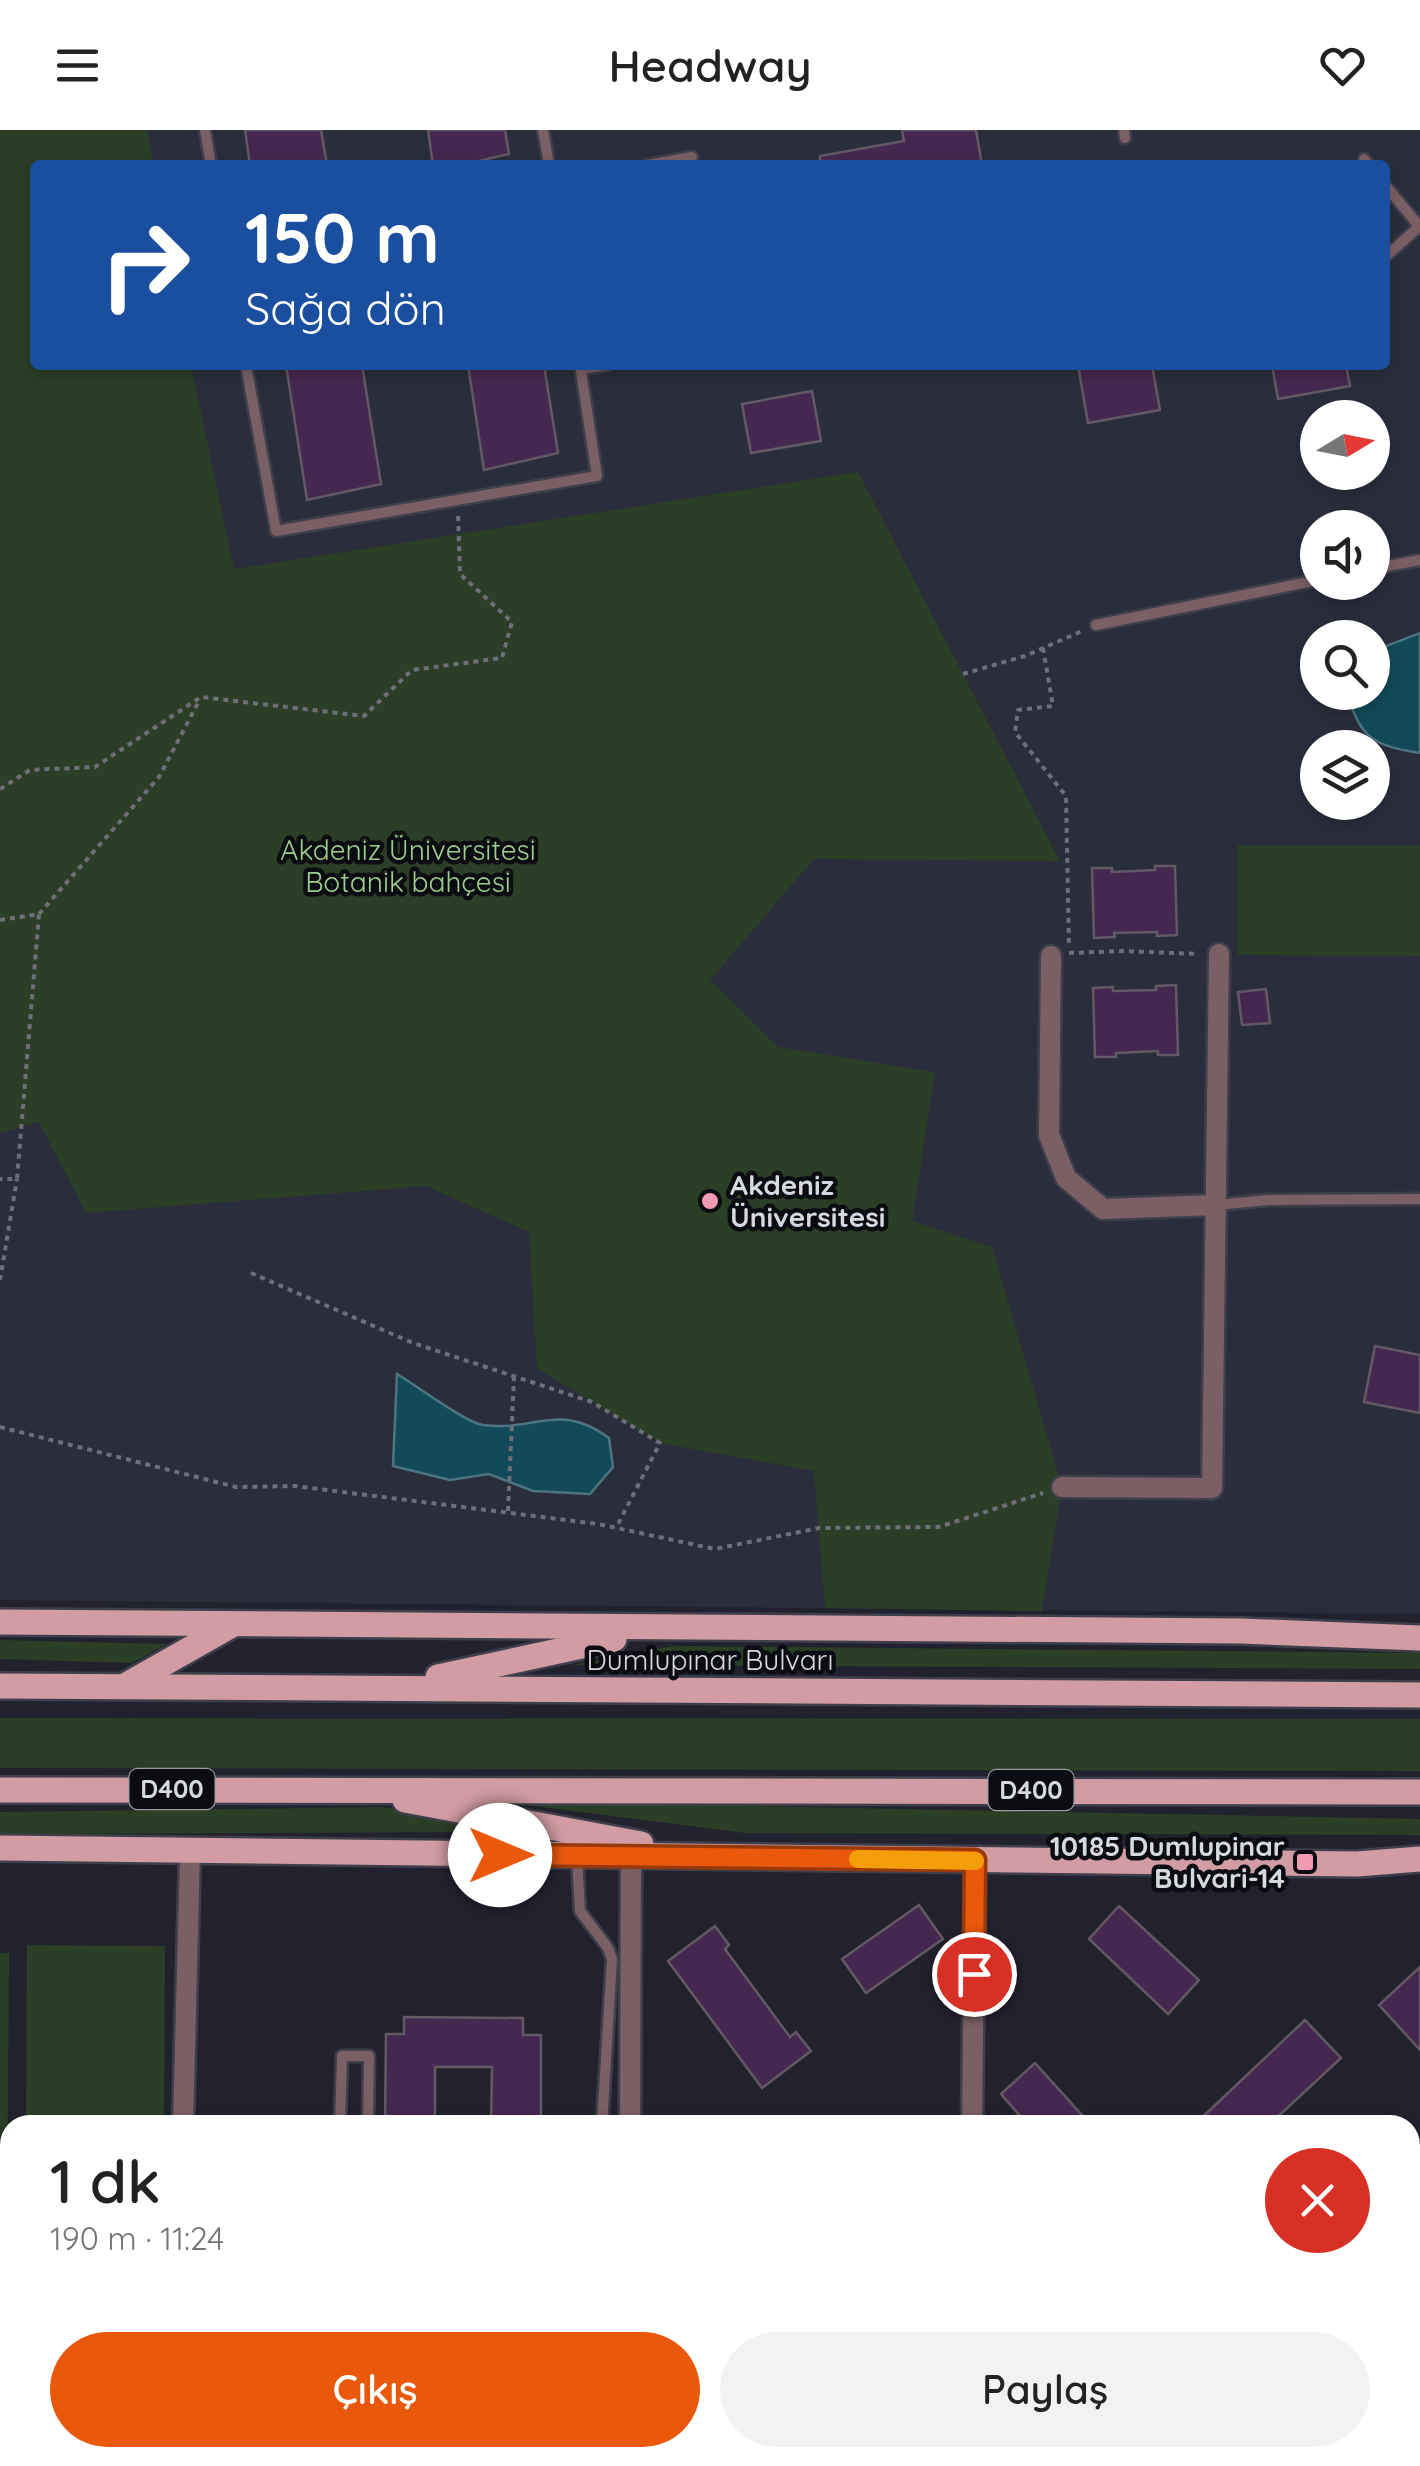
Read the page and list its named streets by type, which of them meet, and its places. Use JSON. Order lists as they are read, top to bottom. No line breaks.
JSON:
{"streets":{"main road":["Dumlupınar Bulvarı","D400"]},"parks":["Akdeniz Üniversitesi Botanik bahçesi"],"places":{"other":["Akdeniz Üniversitesi"],"transit":["10185 Dumlupinar Bulvari-14"]},"north":"right","page":{"header":"Headway","turn":["150 m","Sağa dön"],"heading":["1 dk","190 m · 11:24"],"buttons":["Çıkış","Paylaş"]}}
